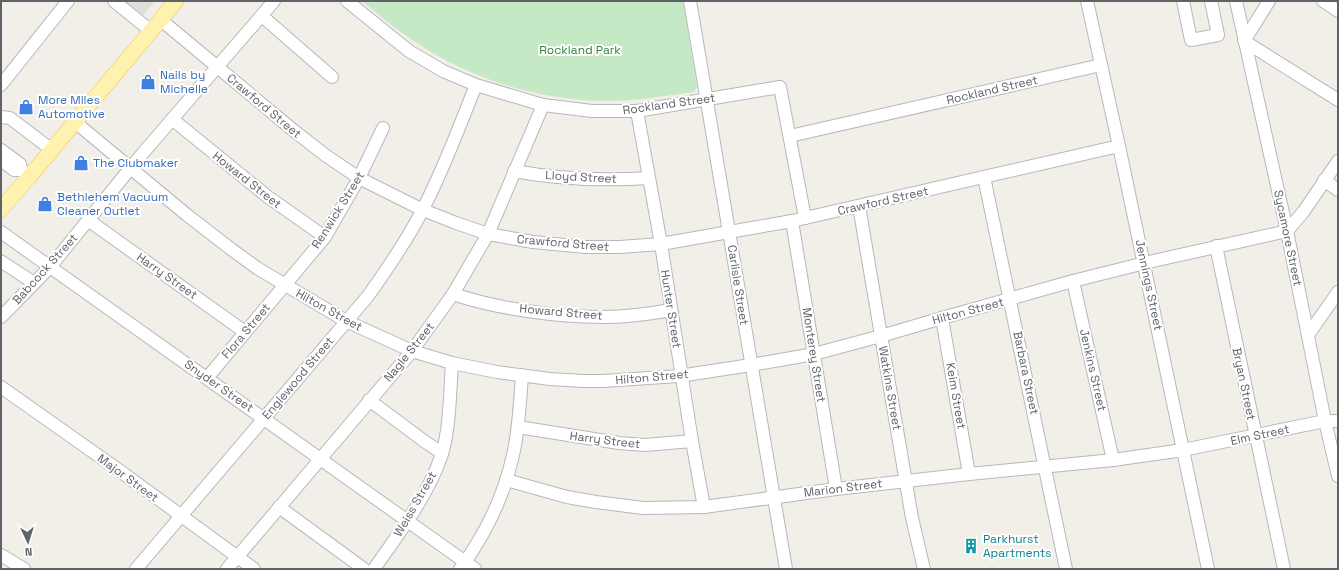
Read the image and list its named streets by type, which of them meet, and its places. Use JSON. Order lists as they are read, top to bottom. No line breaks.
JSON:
{"streets":{"street":["Rockland Street","Crawford Street","Lloyd Street","Howard Street","Renwick Street","Sycamore Street","Babcock Street","Harry Street","Carlisle Street","Jennings Street","Hunter Street","Hilton Street","Flora Street","Nagle Street","Monterey Street","Jenkins Street","Barbara Street","Englewood Street","Bryan Street","Snyder Street","Watkins Street","Keim Street","Elm Street","Major Street","Marion Street","Weiss Street"]},"crossings":[["Rockland Street","Carlisle Street"],["Rockland Street","Jennings Street"],["Rockland Street","Hunter Street"],["Rockland Street","Nagle Street"],["Rockland Street","Englewood Street"],["Crawford Street","Renwick Street"],["Crawford Street","Babcock Street"],["Crawford Street","Carlisle Street"],["Crawford Street","Jennings Street"],["Crawford Street","Hunter Street"],["Crawford Street","Nagle Street"],["Crawford Street","Monterey Street"],["Crawford Street","Barbara Street"],["Crawford Street","Englewood Street"],["Crawford Street","Watkins Street"],["Lloyd Street","Hunter Street"],["Lloyd Street","Nagle Street"],["Howard Street","Renwick Street"],["Howard Street","Babcock Street"],["Howard Street","Hunter Street"],["Howard Street","Nagle Street"],["Renwick Street","Hilton Street"],["Renwick Street","Flora Street"],["Sycamore Street","Hilton Street"],["Sycamore Street","Elm Street"],["Babcock Street","Harry Street"],["Babcock Street","Hilton Street"],["Babcock Street","Snyder Street"],["Harry Street","Hunter Street"],["Harry Street","Flora Street"],["Carlisle Street","Hilton Street"],["Carlisle Street","Marion Street"],["Jennings Street","Hilton Street"],["Jennings Street","Elm Street"],["Jennings Street","Marion Street"],["Hunter Street","Hilton Street"],["Hunter Street","Marion Street"],["Hilton Street","Flora Street"],["Hilton Street","Nagle Street"],["Hilton Street","Monterey Street"],["Hilton Street","Jenkins Street"],["Hilton Street","Barbara Street"],["Hilton Street","Englewood Street"],["Hilton Street","Bryan Street"],["Hilton Street","Watkins Street"],["Hilton Street","Keim Street"],["Hilton Street","Weiss Street"],["Flora Street","Snyder Street"],["Nagle Street","Snyder Street"],["Nagle Street","Major Street"],["Monterey Street","Marion Street"],["Jenkins Street","Marion Street"],["Barbara Street","Marion Street"],["Englewood Street","Snyder Street"],["Englewood Street","Major Street"],["Bryan Street","Elm Street"],["Snyder Street","Weiss Street"],["Watkins Street","Marion Street"],["Keim Street","Marion Street"],["Elm Street","Marion Street"]],"parks":["Rockland Park"],"places":{"shop":["Nails by Michelle","More Miles Automotive","The Clubmaker","Bethlehem Vacuum Cleaner Outlet"],"building":["Parkhurst Apartments"]},"north":"bottom"}
